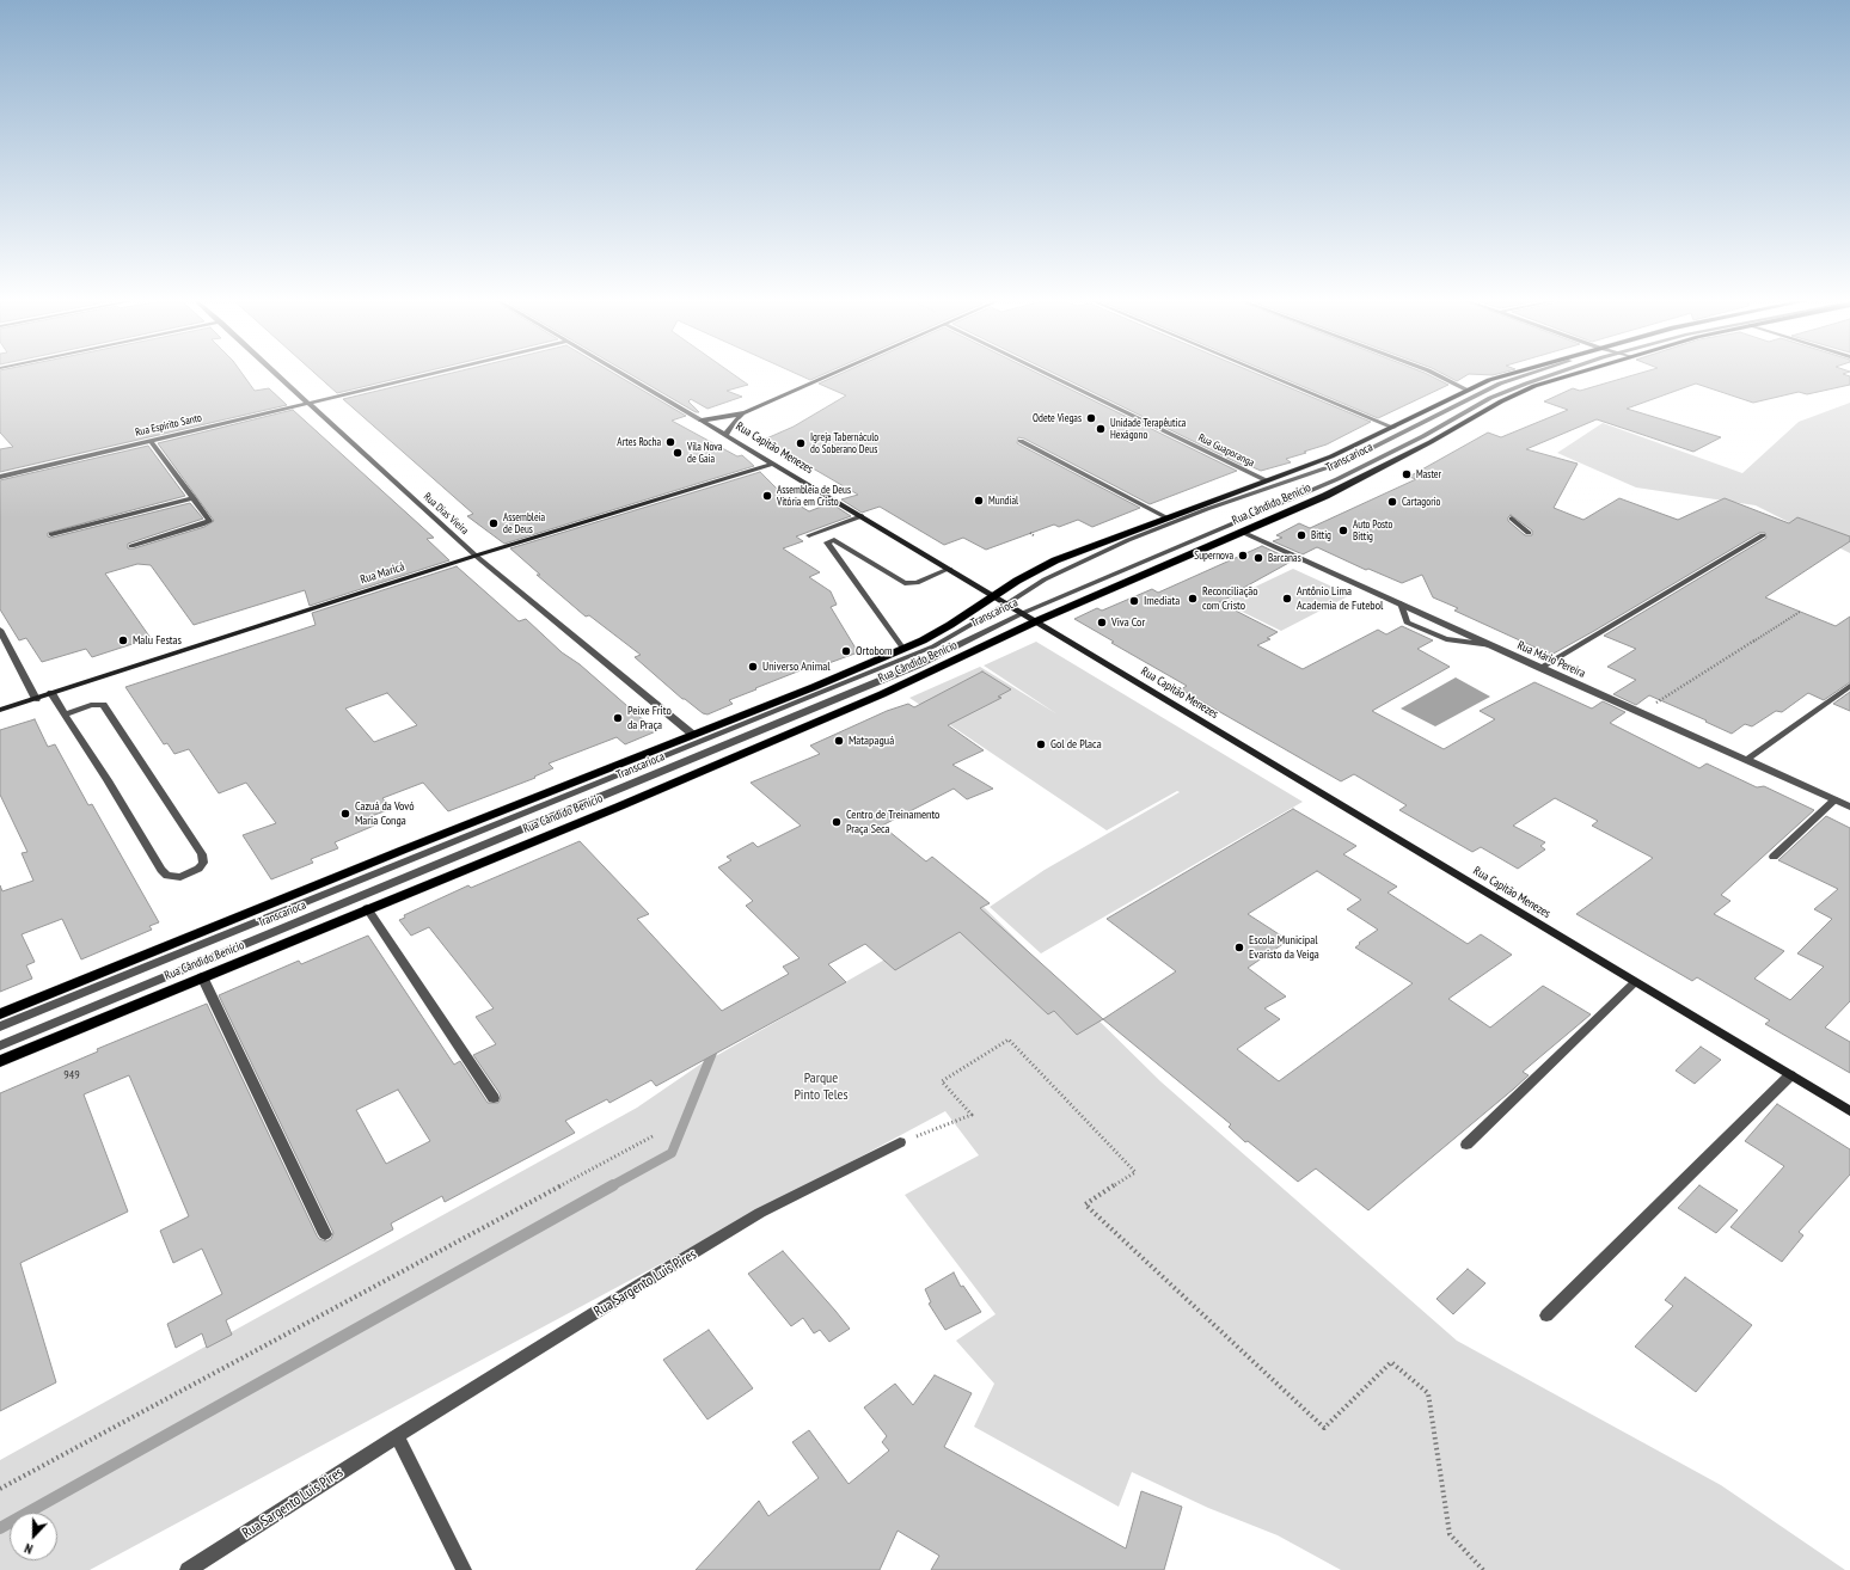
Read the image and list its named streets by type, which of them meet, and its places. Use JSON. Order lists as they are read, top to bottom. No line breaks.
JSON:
{"streets":{"main road":["Rua Cândido Benício"],"street":["Rua Espírito Santo","Rua Capitão Menezes","Rua Guaporanga","Transcarioca","Rua Dias Vieira","Rua Maricá","Rua Mário Pereira","Rua Sargento Luis Pires"]},"crossings":[["Rua Espírito Santo","Rua Dias Vieira"],["Rua Capitão Menezes","Transcarioca"],["Rua Capitão Menezes","Rua Cândido Benício"],["Rua Capitão Menezes","Rua Maricá"],["Rua Guaporanga","Rua Cândido Benício"],["Rua Cândido Benício","Rua Dias Vieira"],["Rua Cândido Benício","Rua Mário Pereira"],["Rua Dias Vieira","Rua Maricá"]],"parks":["Parque Pinto Teles"],"places":["Odete Viegas","Unidade Terapêutica Hexágono","Artes Rocha","Igreja Tabernáculo do Soberano Deus","Vila Nova de Gaia","Master","Assembleia de Deus Vitória em Cristo","Mundial","Cartagorio","Assembleia de Deus","Auto Posto Bittig","Bittig","Supernova","Barcanas","Reconciliação com Cristo","Antônio Lima Academia de Futebol","Imediata","Viva Cor","Malu Festas","Ortobom","Universo Animal","Peixe Frito da Praça","Matapaguá","Gol de Placa","Cazuá da Vovó Maria Conga","Centro de Treinamento Praça Seca","Escola Municipal Evaristo da Veiga"],"house_numbers":["949"],"north":"bottom"}
